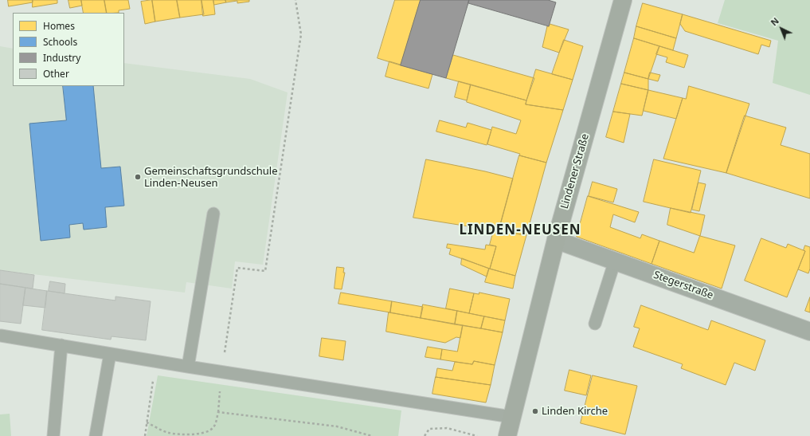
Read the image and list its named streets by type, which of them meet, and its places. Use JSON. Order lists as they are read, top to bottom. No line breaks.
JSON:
{"streets":{"main road":["Lindener Straße"],"street":["Stegerstraße"]},"crossings":[["Lindener Straße","Stegerstraße"]],"districts":["LINDEN-NEUSEN"],"places":["Gemeinschaftsgrundschule Linden-Neusen","Linden Kirche"],"legend":["Homes","Schools","Industry","Other"],"north":"top left"}
